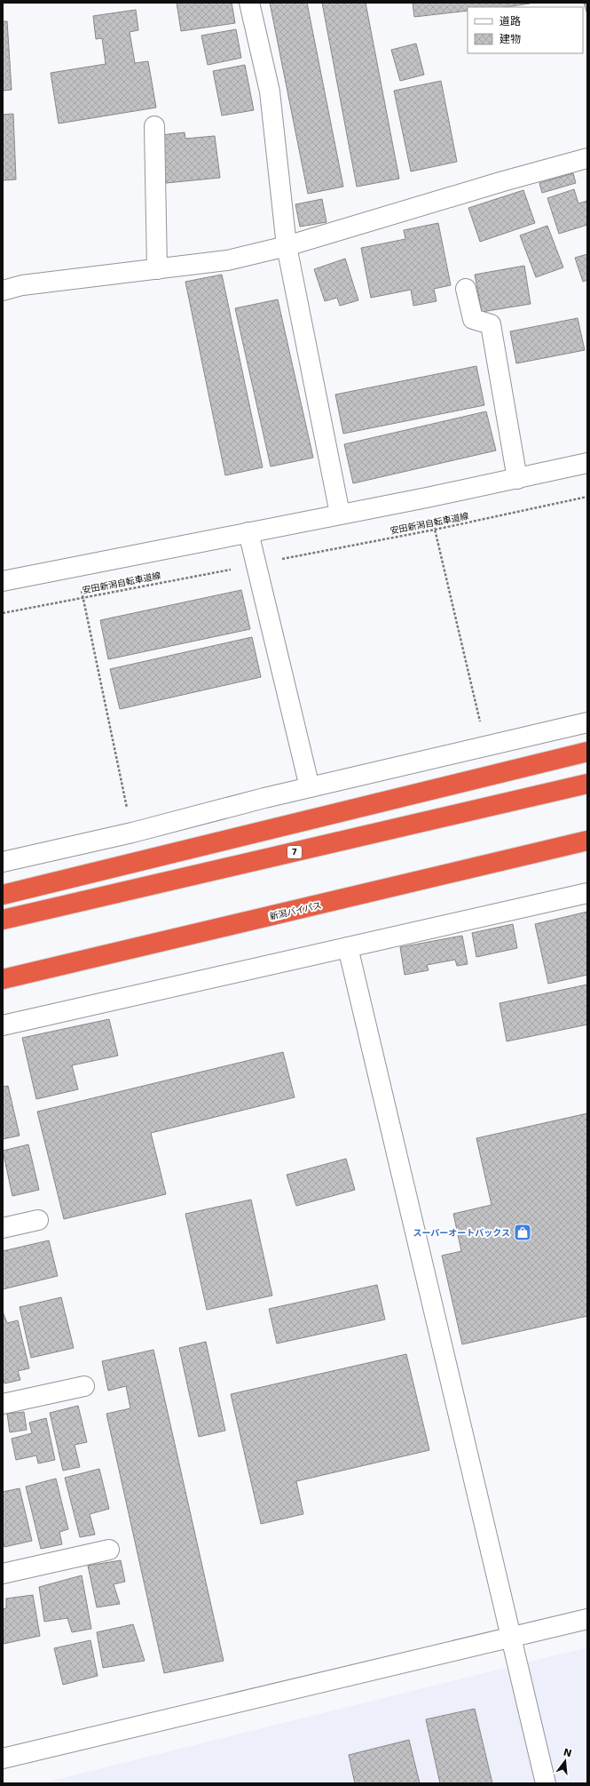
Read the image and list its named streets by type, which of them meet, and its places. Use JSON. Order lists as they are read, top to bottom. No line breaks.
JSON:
{"streets":{"highway":["7","新潟バイパス"],"path":["安田新潟自転車道線"]},"places":{"shop":["スーパーオートバックス"]},"legend":["道路","建物"],"north":"top"}
